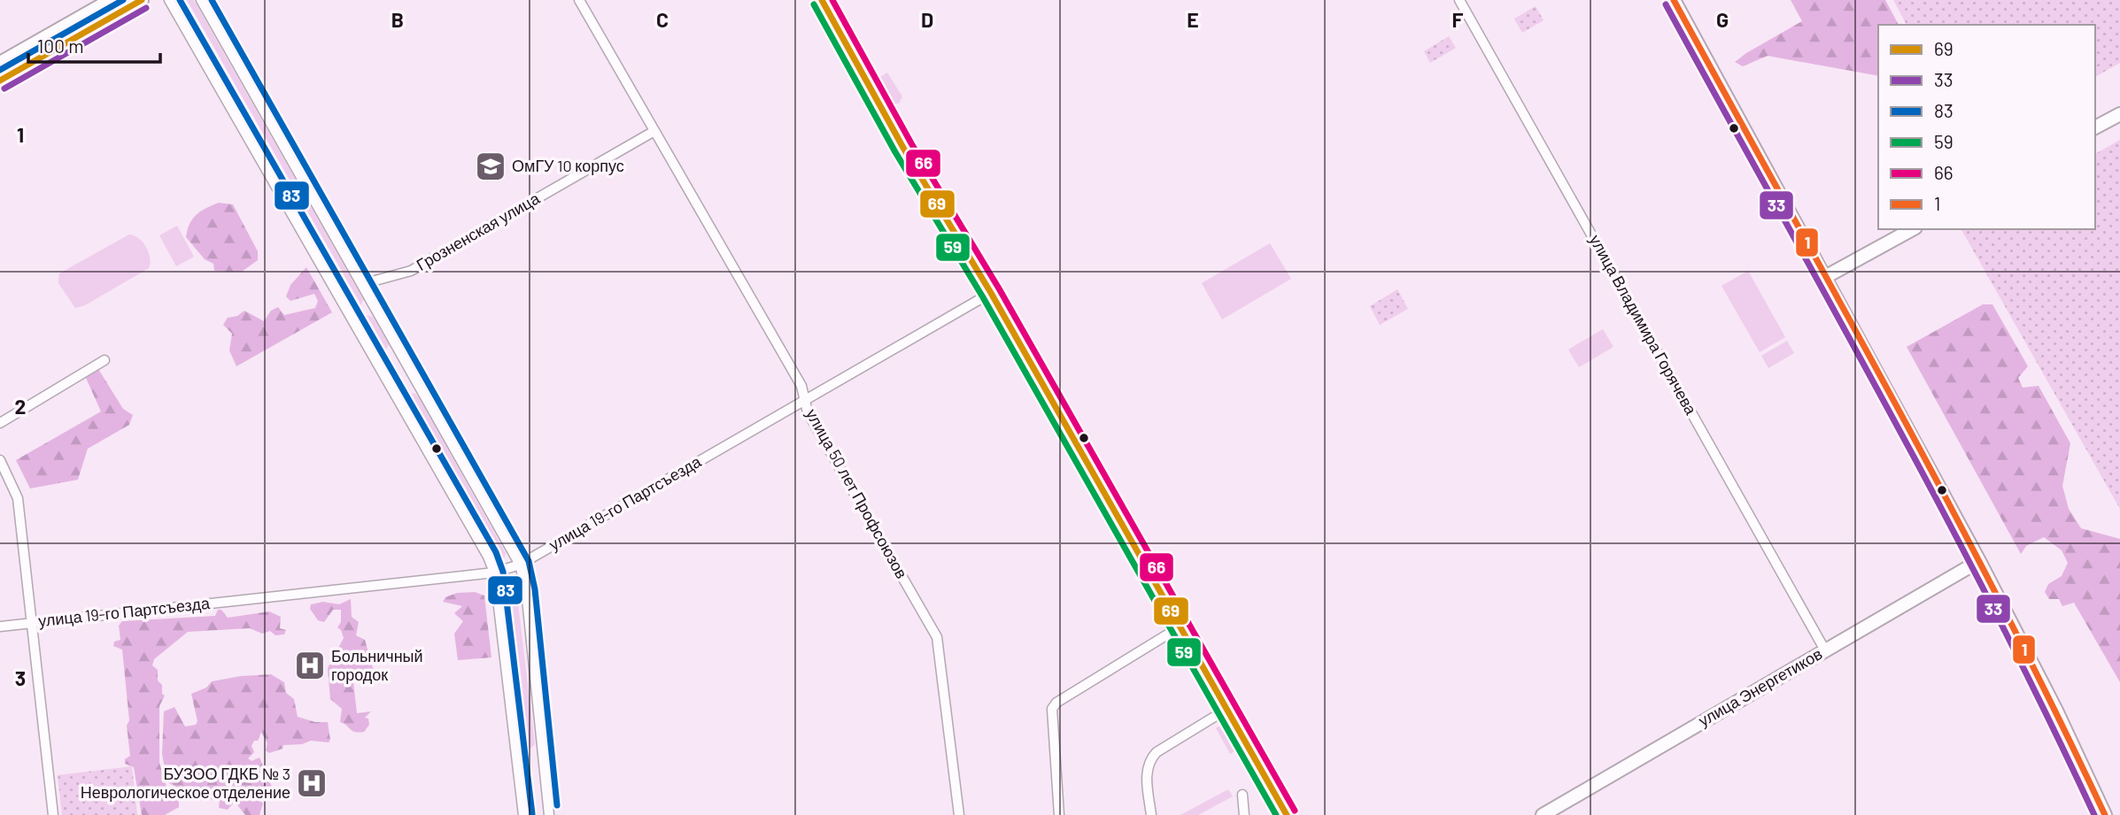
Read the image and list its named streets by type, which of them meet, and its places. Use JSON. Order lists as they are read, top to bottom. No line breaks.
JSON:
{"streets":{"main road":["улица Энергетиков"],"street":["Грозненская улица","улица Владимира Горячева","улица 50 лет Профсоюзов","улица 19-го Партсъезда"]},"crossings":[["Грозненская улица","улица 50 лет Профсоюзов"],["улица Владимира Горячева","улица Энергетиков"],["улица 50 лет Профсоюзов","улица 19-го Партсъезда"]],"places":{"school or university":["ОмГУ 10 корпус"],"hospital":["Больничный городок","БУЗОО ГДКБ № 3 Неврологическое отделение"]},"lines":["transit line 69","transit line 83","transit line 66","transit line 1","transit line 33","transit line 59"],"legend":["69","33","83","59","66","1"],"scale_bar":"100 m","grid":{"columns":["B","C","D","E","F","G"],"rows":["1","2","3"]}}
